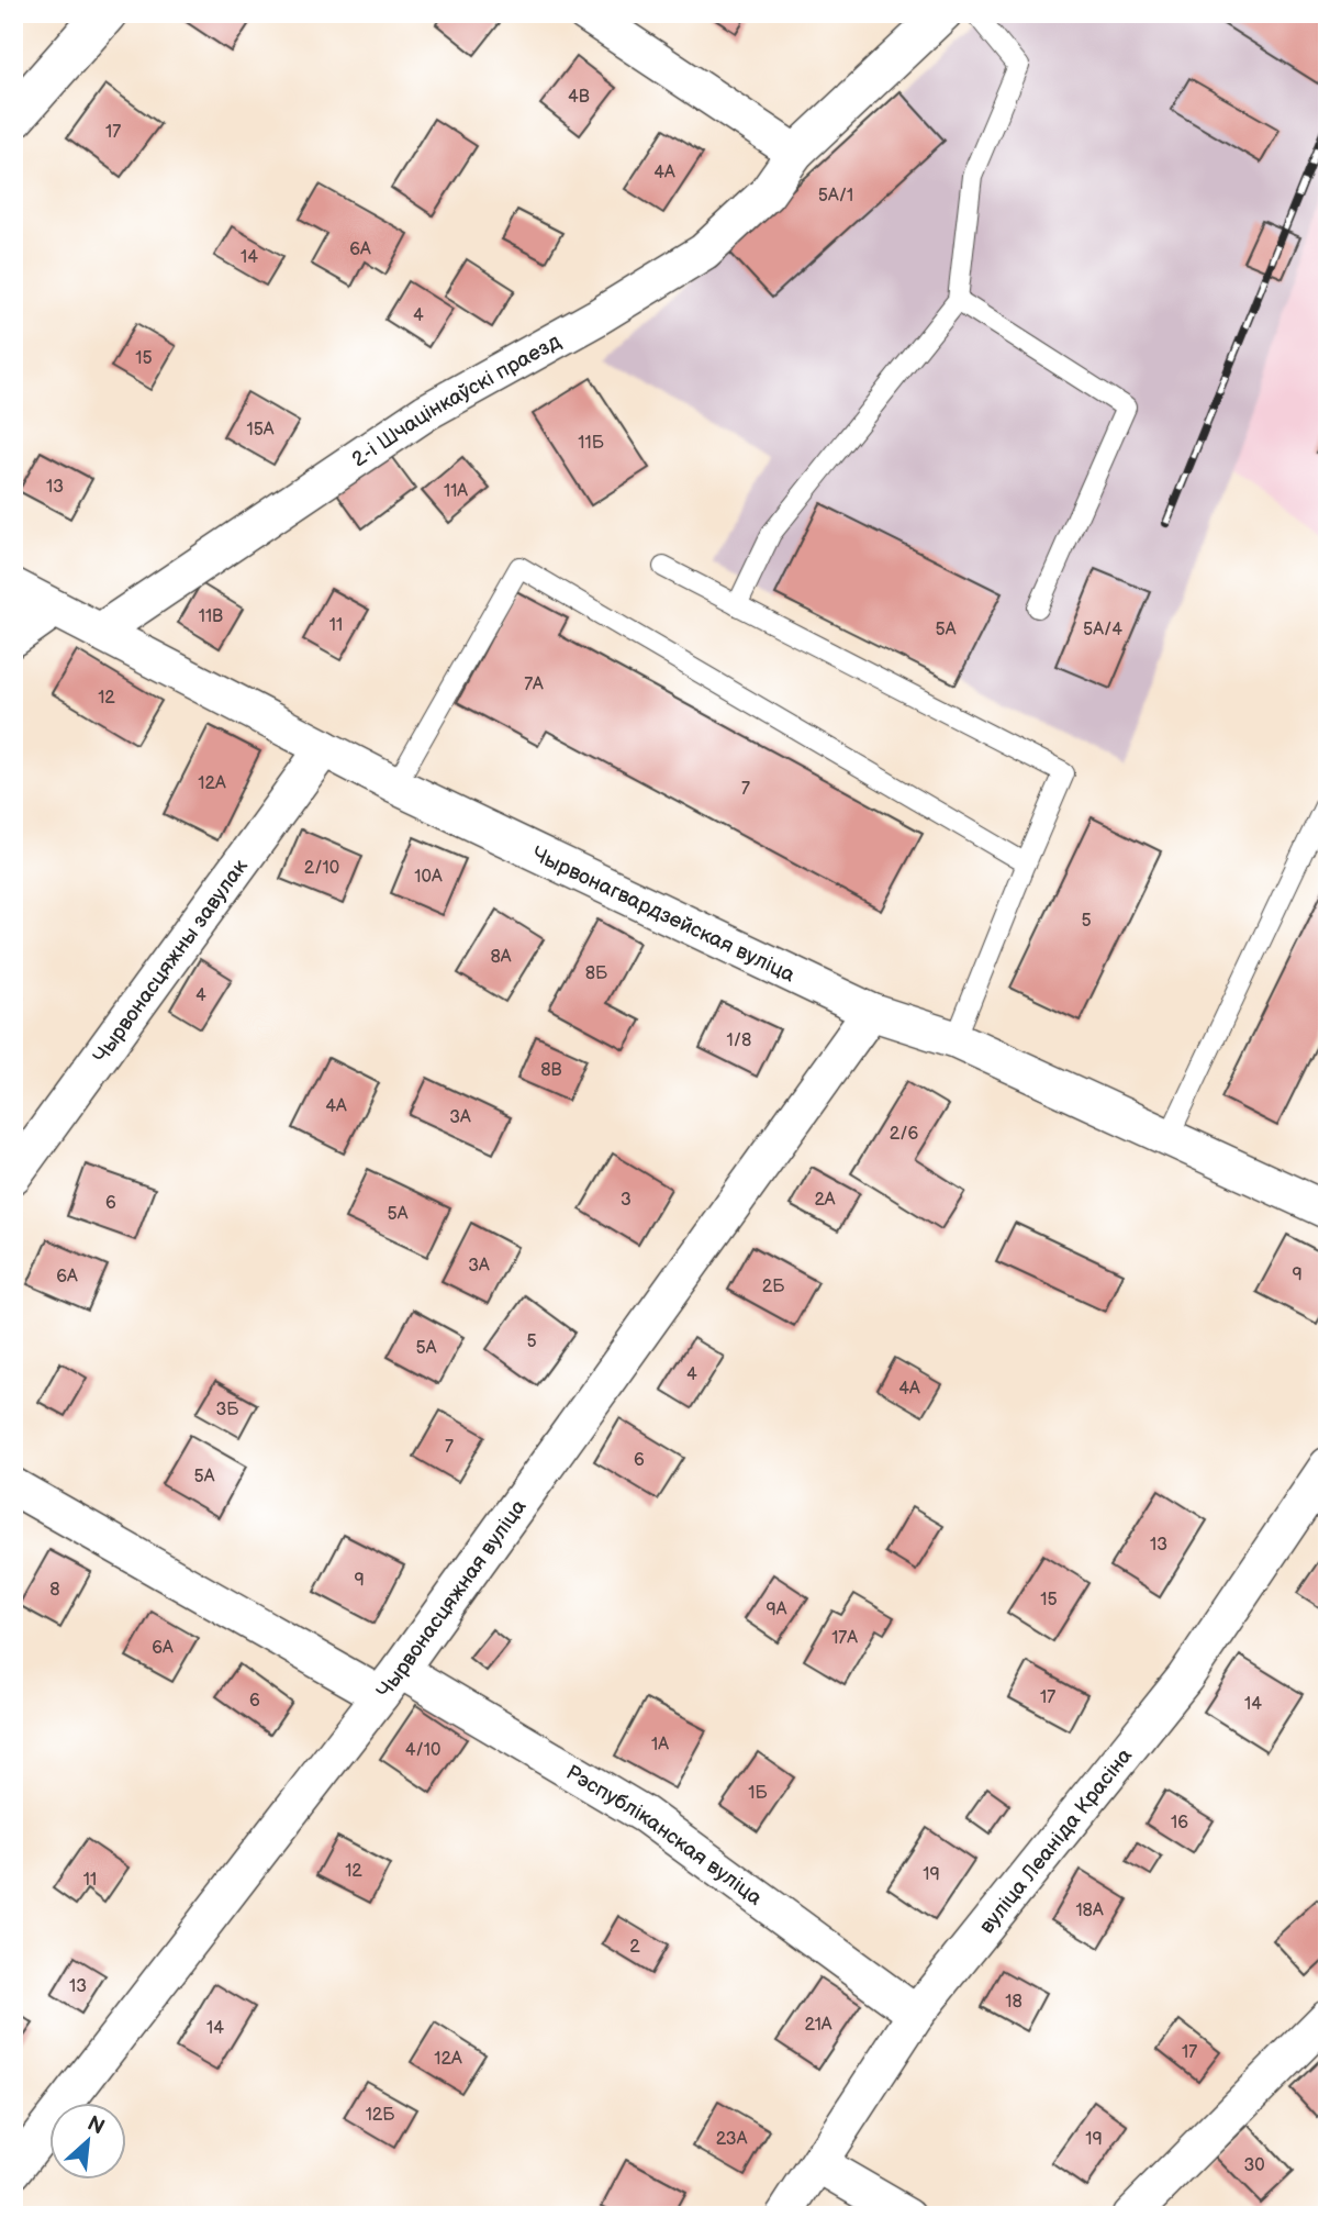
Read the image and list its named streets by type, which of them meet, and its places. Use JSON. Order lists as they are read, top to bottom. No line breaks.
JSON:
{"streets":{"street":["2-і Шчацінкаўскі праезд","Чырвонагвардзейская вуліца","Чырвонасцяжны завулак","Чырвонасцяжная вуліца","Рэспубліканская вуліца","вуліца Леаніда Красіна"]},"crossings":[["2-і Шчацінкаўскі праезд","Чырвонагвардзейская вуліца"],["Чырвонагвардзейская вуліца","Чырвонасцяжны завулак"],["Чырвонагвардзейская вуліца","Чырвонасцяжная вуліца"],["Чырвонасцяжная вуліца","Рэспубліканская вуліца"],["Рэспубліканская вуліца","вуліца Леаніда Красіна"]],"house_numbers":["4В","17","4А","5А/1","6А","14","4","15","15А","11Б","13","11А","11В","11","5А","5А/4","7А","12","12А","7","2/10","10А","5","8А","8Б","4","1/8","8В","4А","3А","2/6","3","2А","6","5А","3А","9","6А","2Б","5","5А","4","4А","3Б","7","6","5А","13","9","8","15","9А","17А","6А","17","6","14","1А","4/10","1Б","16","12","19","11","18А","2","13","18","21А","14","17","12А","12Б","23А","19","30"],"north":"top right"}
